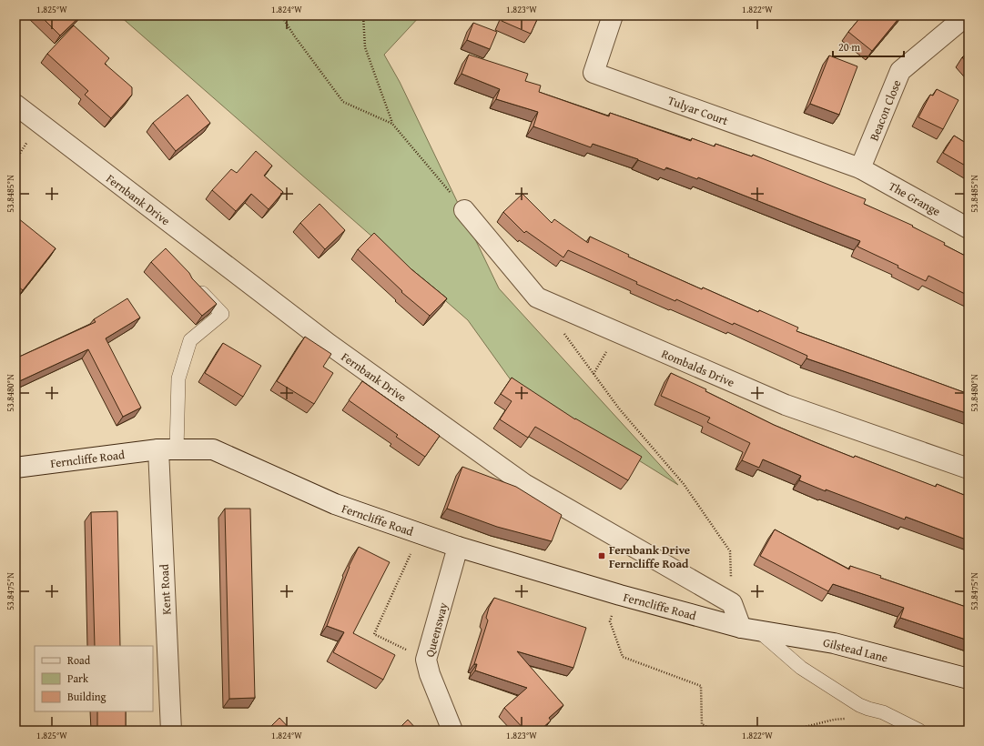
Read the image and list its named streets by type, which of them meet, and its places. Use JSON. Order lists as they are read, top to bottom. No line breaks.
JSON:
{"streets":{"street":["Tulyar Court","Beacon Close","The Grange","Fernbank Drive","Rombalds Drive","Ferncliffe Road","Kent Road","Queensway","Gilstead Lane"]},"crossings":[["Tulyar Court","Beacon Close"],["Tulyar Court","The Grange"],["Beacon Close","The Grange"],["Ferncliffe Road","Kent Road"],["Ferncliffe Road","Queensway"],["Ferncliffe Road","Gilstead Lane"]],"places":{"transit":["Fernbank Drive Ferncliffe Road"]},"legend":["Road","Park","Building"],"scale_bar":"20 m","coordinates":["1.825°W","1.824°W","1.823°W","1.822°W","53.8485°N","53.8480°N","53.8475°N"]}
